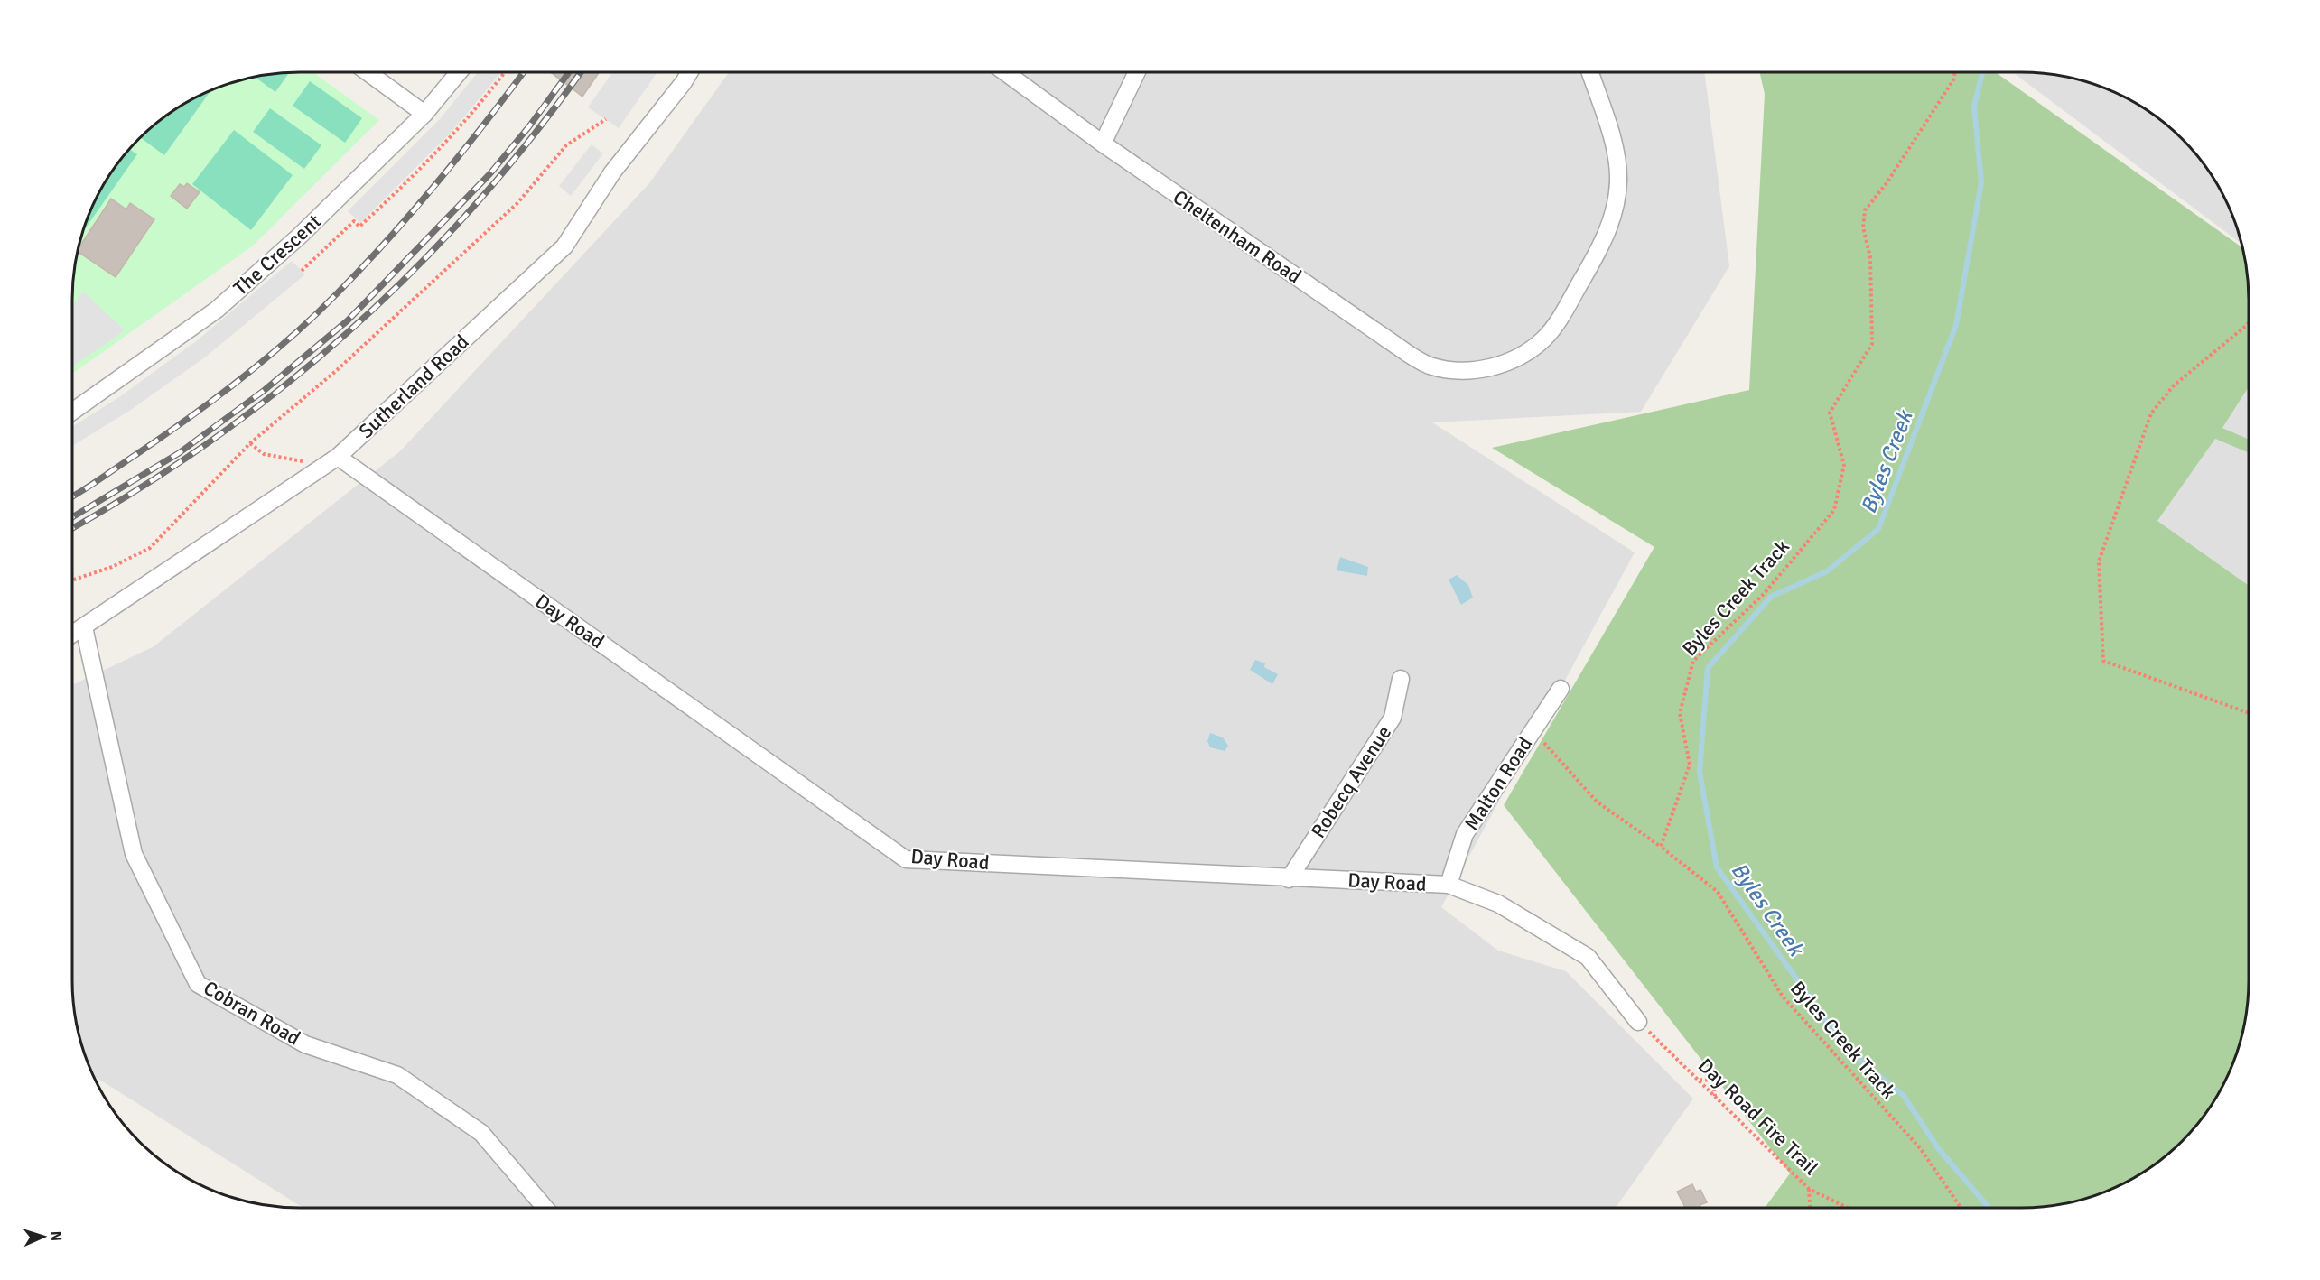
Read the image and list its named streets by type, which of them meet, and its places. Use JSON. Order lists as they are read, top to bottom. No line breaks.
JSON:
{"streets":{"street":["Cheltenham Road","The Crescent","Sutherland Road","Day Road","Robecq Avenue","Malton Road","Cobran Road"],"path":["Byles Creek Track","Day Road Fire Trail"]},"crossings":[["Sutherland Road","Day Road"],["Sutherland Road","Cobran Road"],["Day Road","Robecq Avenue"],["Day Road","Malton Road"],["Day Road","Day Road Fire Trail"]],"water":["Byles Creek"],"north":"right"}
